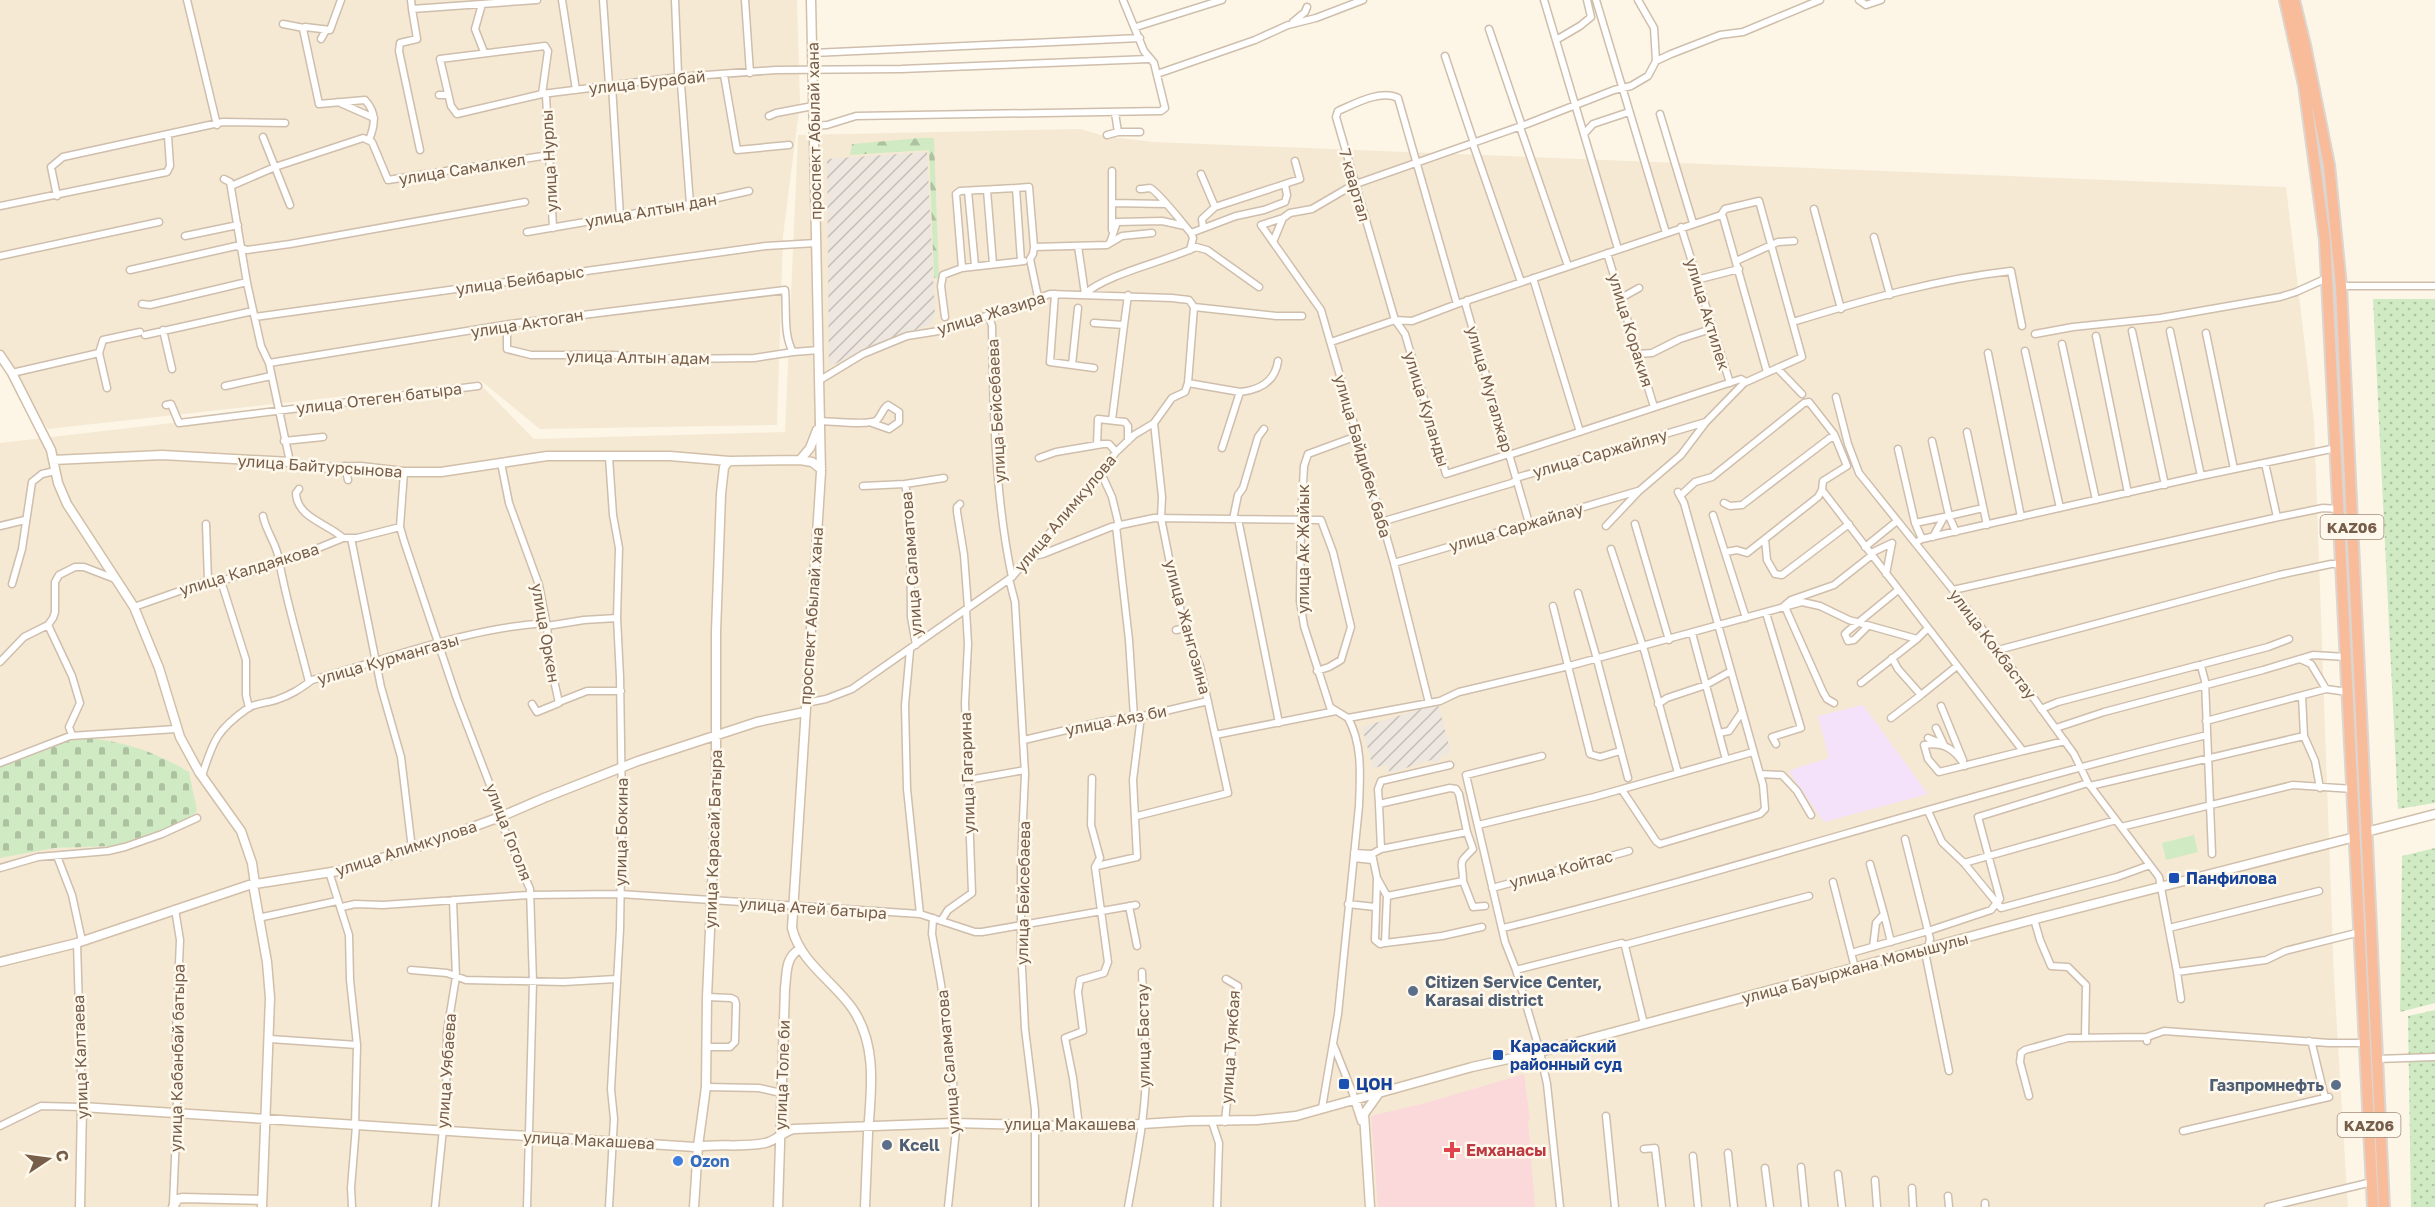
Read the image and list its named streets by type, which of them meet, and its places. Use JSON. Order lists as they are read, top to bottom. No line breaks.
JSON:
{"streets":{"highway":["KАZ06"],"street":["улица Бурабай","проспект Абылай хана","улица Нурлы","улица Самалкел","7 квартал","улица Алтын дан","улица Бейбарыс","улица Жазира","улица Актилек","улица Актоган","улица Коракия","улица Алтын адам","улица Мугалжар","улица Отеген батыра","улица Куланды","улица Бейсебаева","улица Саржайляу","улица Байдибек баба","улица Байтурсынова","улица Алимкулова","улица Саржайлау","улица Ак Жайык","улица Саламатова","улица Калдаякова","улица Жангозина","улица Оркен","улица Кокбастау","улица Курмангазы","улица Аяз би","улица Гагарина","улица Гоголя","улица Бокина","улица Карасай Батыра","улица Койтас","улица Атей батыра","улица Бауыржана Момышулы","улица Бастау","улица Туякбая","улица Калтаева","улица Кабанбай батыра","улица Уябаева","улица Толе би","улица Макашева"]},"crossings":[["улица Бурабай","проспект Абылай хана"],["улица Бурабай","улица Нурлы"],["проспект Абылай хана","улица Бейбарыс"],["проспект Абылай хана","улица Жазира"],["проспект Абылай хана","улица Алимкулова"],["проспект Абылай хана","улица Атей батыра"],["проспект Абылай хана","улица Толе би"],["проспект Абылай хана","улица Макашева"],["улица Нурлы","улица Самалкел"],["улица Нурлы","улица Алтын дан"],["7 квартал","улица Куланды"],["улица Жазира","улица Бейсебаева"],["улица Актилек","улица Саржайляу"],["улица Актоган","улица Алтын адам"],["улица Мугалжар","улица Куланды"],["улица Мугалжар","улица Саржайляу"],["улица Мугалжар","улица Саржайлау"],["улица Бейсебаева","улица Алимкулова"],["улица Бейсебаева","улица Аяз би"],["улица Бейсебаева","улица Атей батыра"],["улица Бейсебаева","улица Макашева"],["улица Саржайляу","улица Байдибек баба"],["улица Байдибек баба","улица Саржайлау"],["улица Байдибек баба","улица Ак Жайык"],["улица Байтурсынова","улица Оркен"],["улица Байтурсынова","улица Гоголя"],["улица Байтурсынова","улица Бокина"],["улица Алимкулова","улица Саламатова"],["улица Алимкулова","улица Жангозина"],["улица Алимкулова","улица Гагарина"],["улица Алимкулова","улица Гоголя"],["улица Алимкулова","улица Бокина"],["улица Алимкулова","улица Карасай Батыра"],["улица Алимкулова","улица Калтаева"],["улица Алимкулова","улица Кабанбай батыра"],["KАZ06","улица Бауыржана Момышулы"],["улица Саламатова","улица Атей батыра"],["улица Саламатова","улица Макашева"],["улица Калдаякова","улица Гоголя"],["улица Жангозина","улица Аяз би"],["улица Оркен","улица Курмангазы"],["улица Кокбастау","улица Бауыржана Момышулы"],["улица Курмангазы","улица Гоголя"],["улица Курмангазы","улица Бокина"],["улица Гагарина","улица Атей батыра"],["улица Гоголя","улица Атей батыра"],["улица Гоголя","улица Макашева"],["улица Бокина","улица Атей батыра"],["улица Бокина","улица Макашева"],["улица Карасай Батыра","улица Атей батыра"],["улица Карасай Батыра","улица Макашева"],["улица Атей батыра","улица Уябаева"],["улица Бауыржана Момышулы","улица Макашева"],["улица Бастау","улица Макашева"],["улица Туякбая","улица Макашева"],["улица Калтаева","улица Макашева"],["улица Кабанбай батыра","улица Макашева"],["улица Уябаева","улица Макашева"],["улица Толе би","улица Макашева"]],"places":{"transit":["Панфилова","Карасайский районный суд","ЦОН"],"other":["Citizen Service Center, Karasai district","Газпромнефть","Kcell","Ozon"],"health":["Емханасы"]},"north":"right"}
